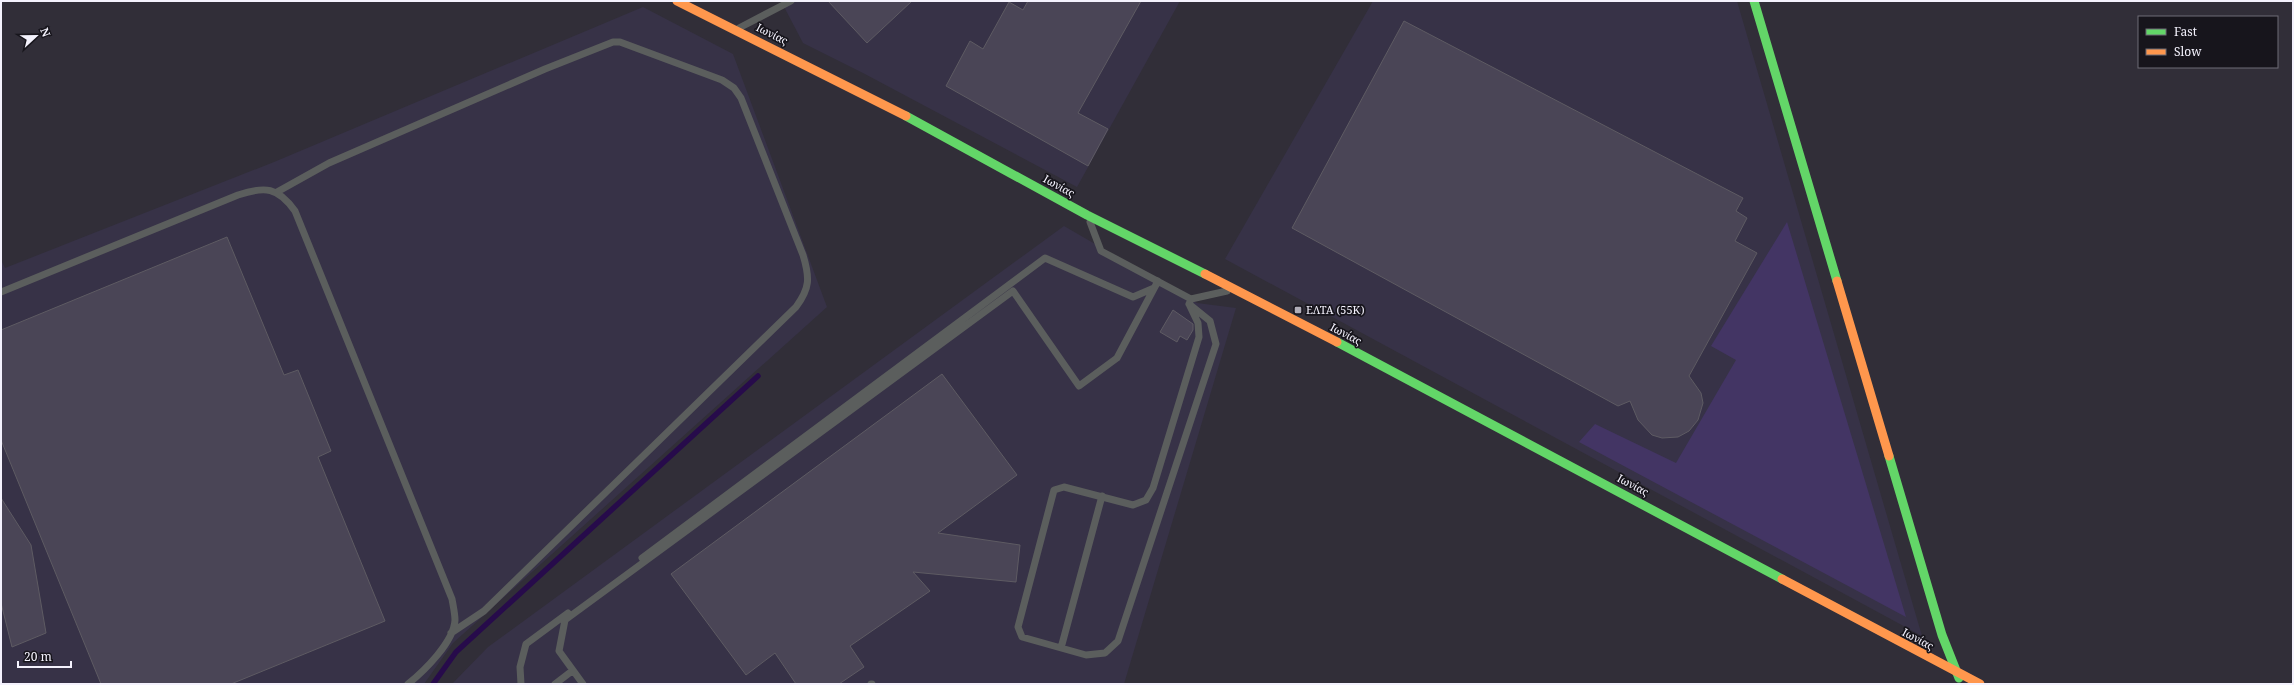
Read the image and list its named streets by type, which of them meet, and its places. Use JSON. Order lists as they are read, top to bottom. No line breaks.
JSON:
{"streets":{"street":["Ιωνίας"]},"places":{"transit":["ΕΛΤΑ (55Κ)"]},"legend":["Fast","Slow"],"scale_bar":"20 m","north":"right"}
